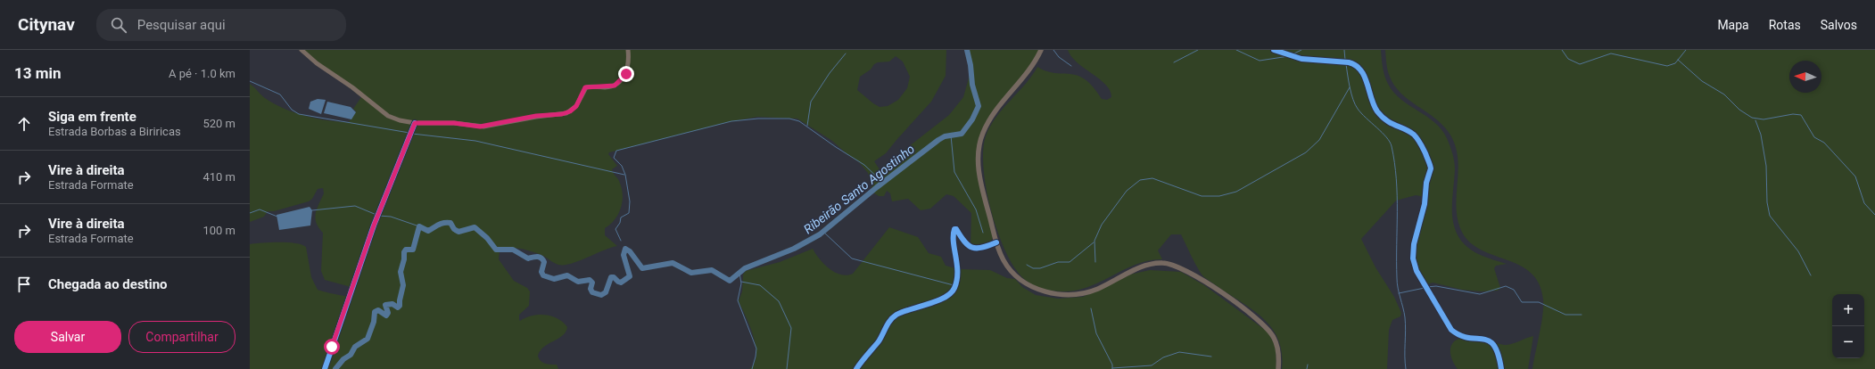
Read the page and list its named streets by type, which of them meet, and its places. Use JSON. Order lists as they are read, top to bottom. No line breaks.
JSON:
{"water":["Ribeirão Santo Agostinho"],"north":"left","page":{"header":"Citynav","search":"Pesquisar aqui","nav":["Mapa","Rotas","Salvos"],"heading":["13 min","A pé · 1.0 km"],"list":[["Siga em frente","Estrada Borbas a Biriricas","520 m"],["Vire à direita","Estrada Formate","410 m"],["Vire à direita","Estrada Formate","100 m"],"Chegada ao destino"],"map_buttons":["+","−"],"buttons":["Salvar","Compartilhar"]}}
